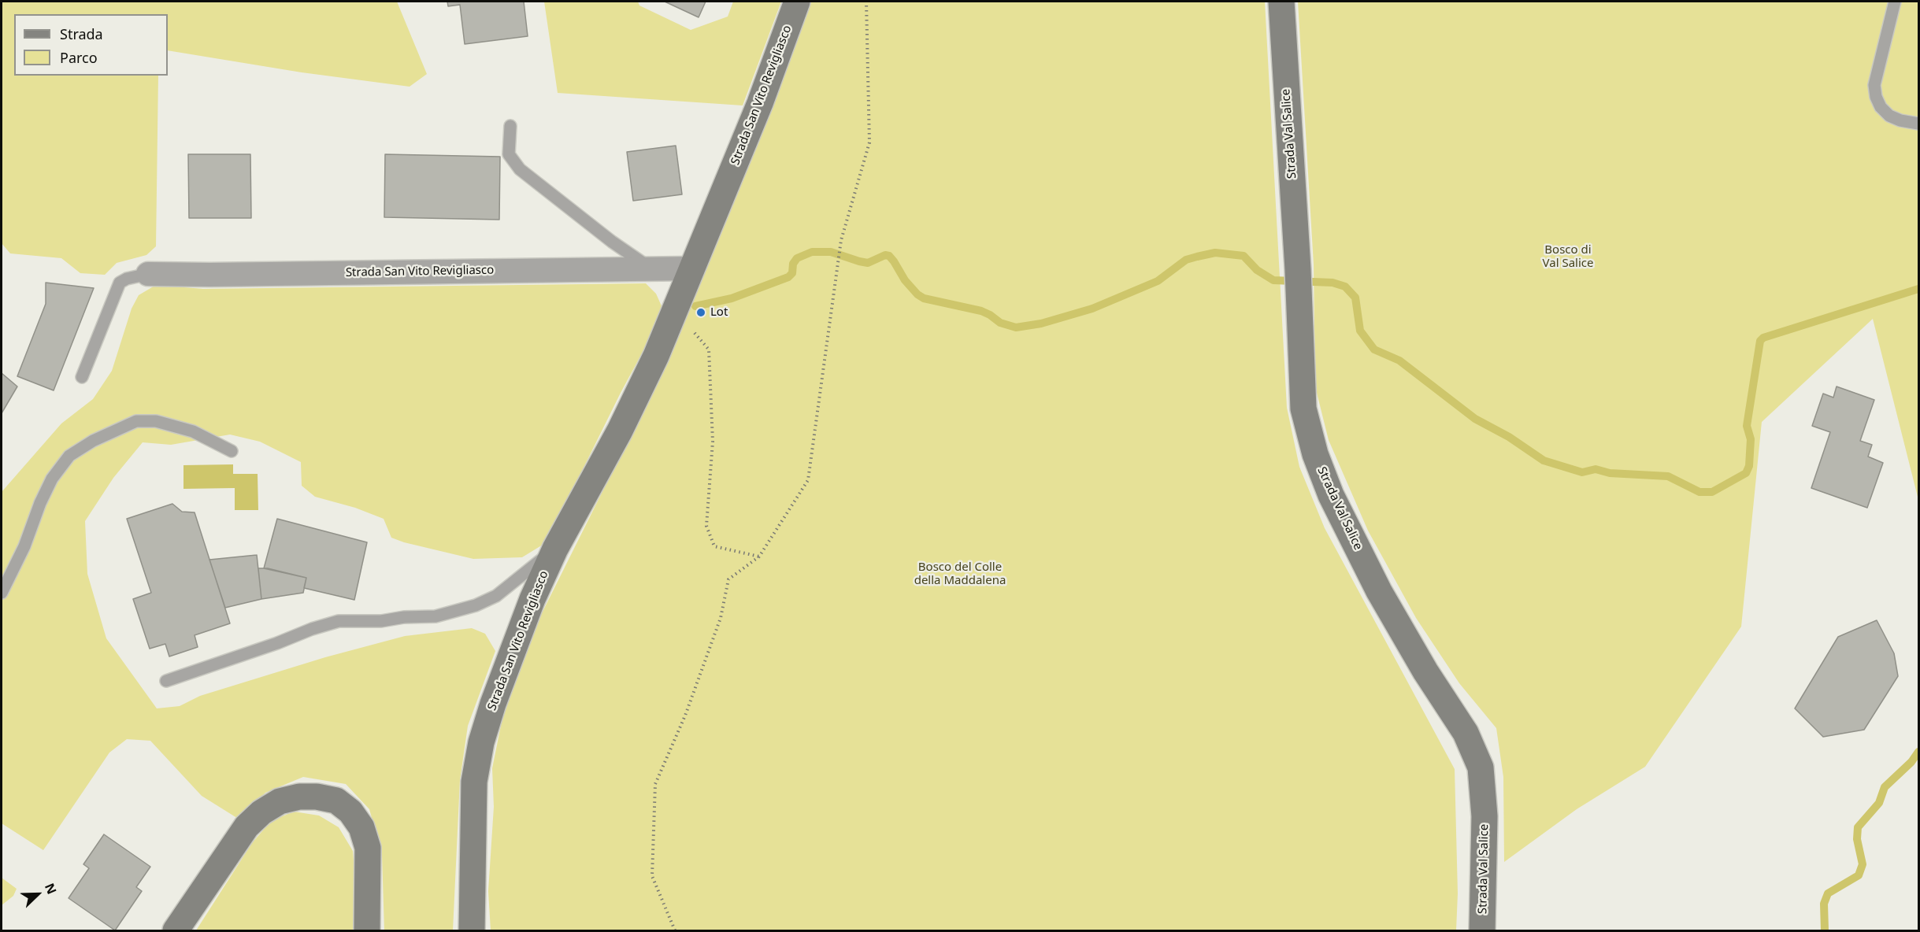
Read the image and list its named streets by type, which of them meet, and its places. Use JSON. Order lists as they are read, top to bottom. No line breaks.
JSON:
{"streets":{"street":["Strada San Vito Revigliasco","Strada Val Salice"]},"parks":["Bosco di Val Salice","Bosco del Colle della Maddalena"],"places":["Lot"],"legend":["Strada","Parco"],"north":"top right"}
